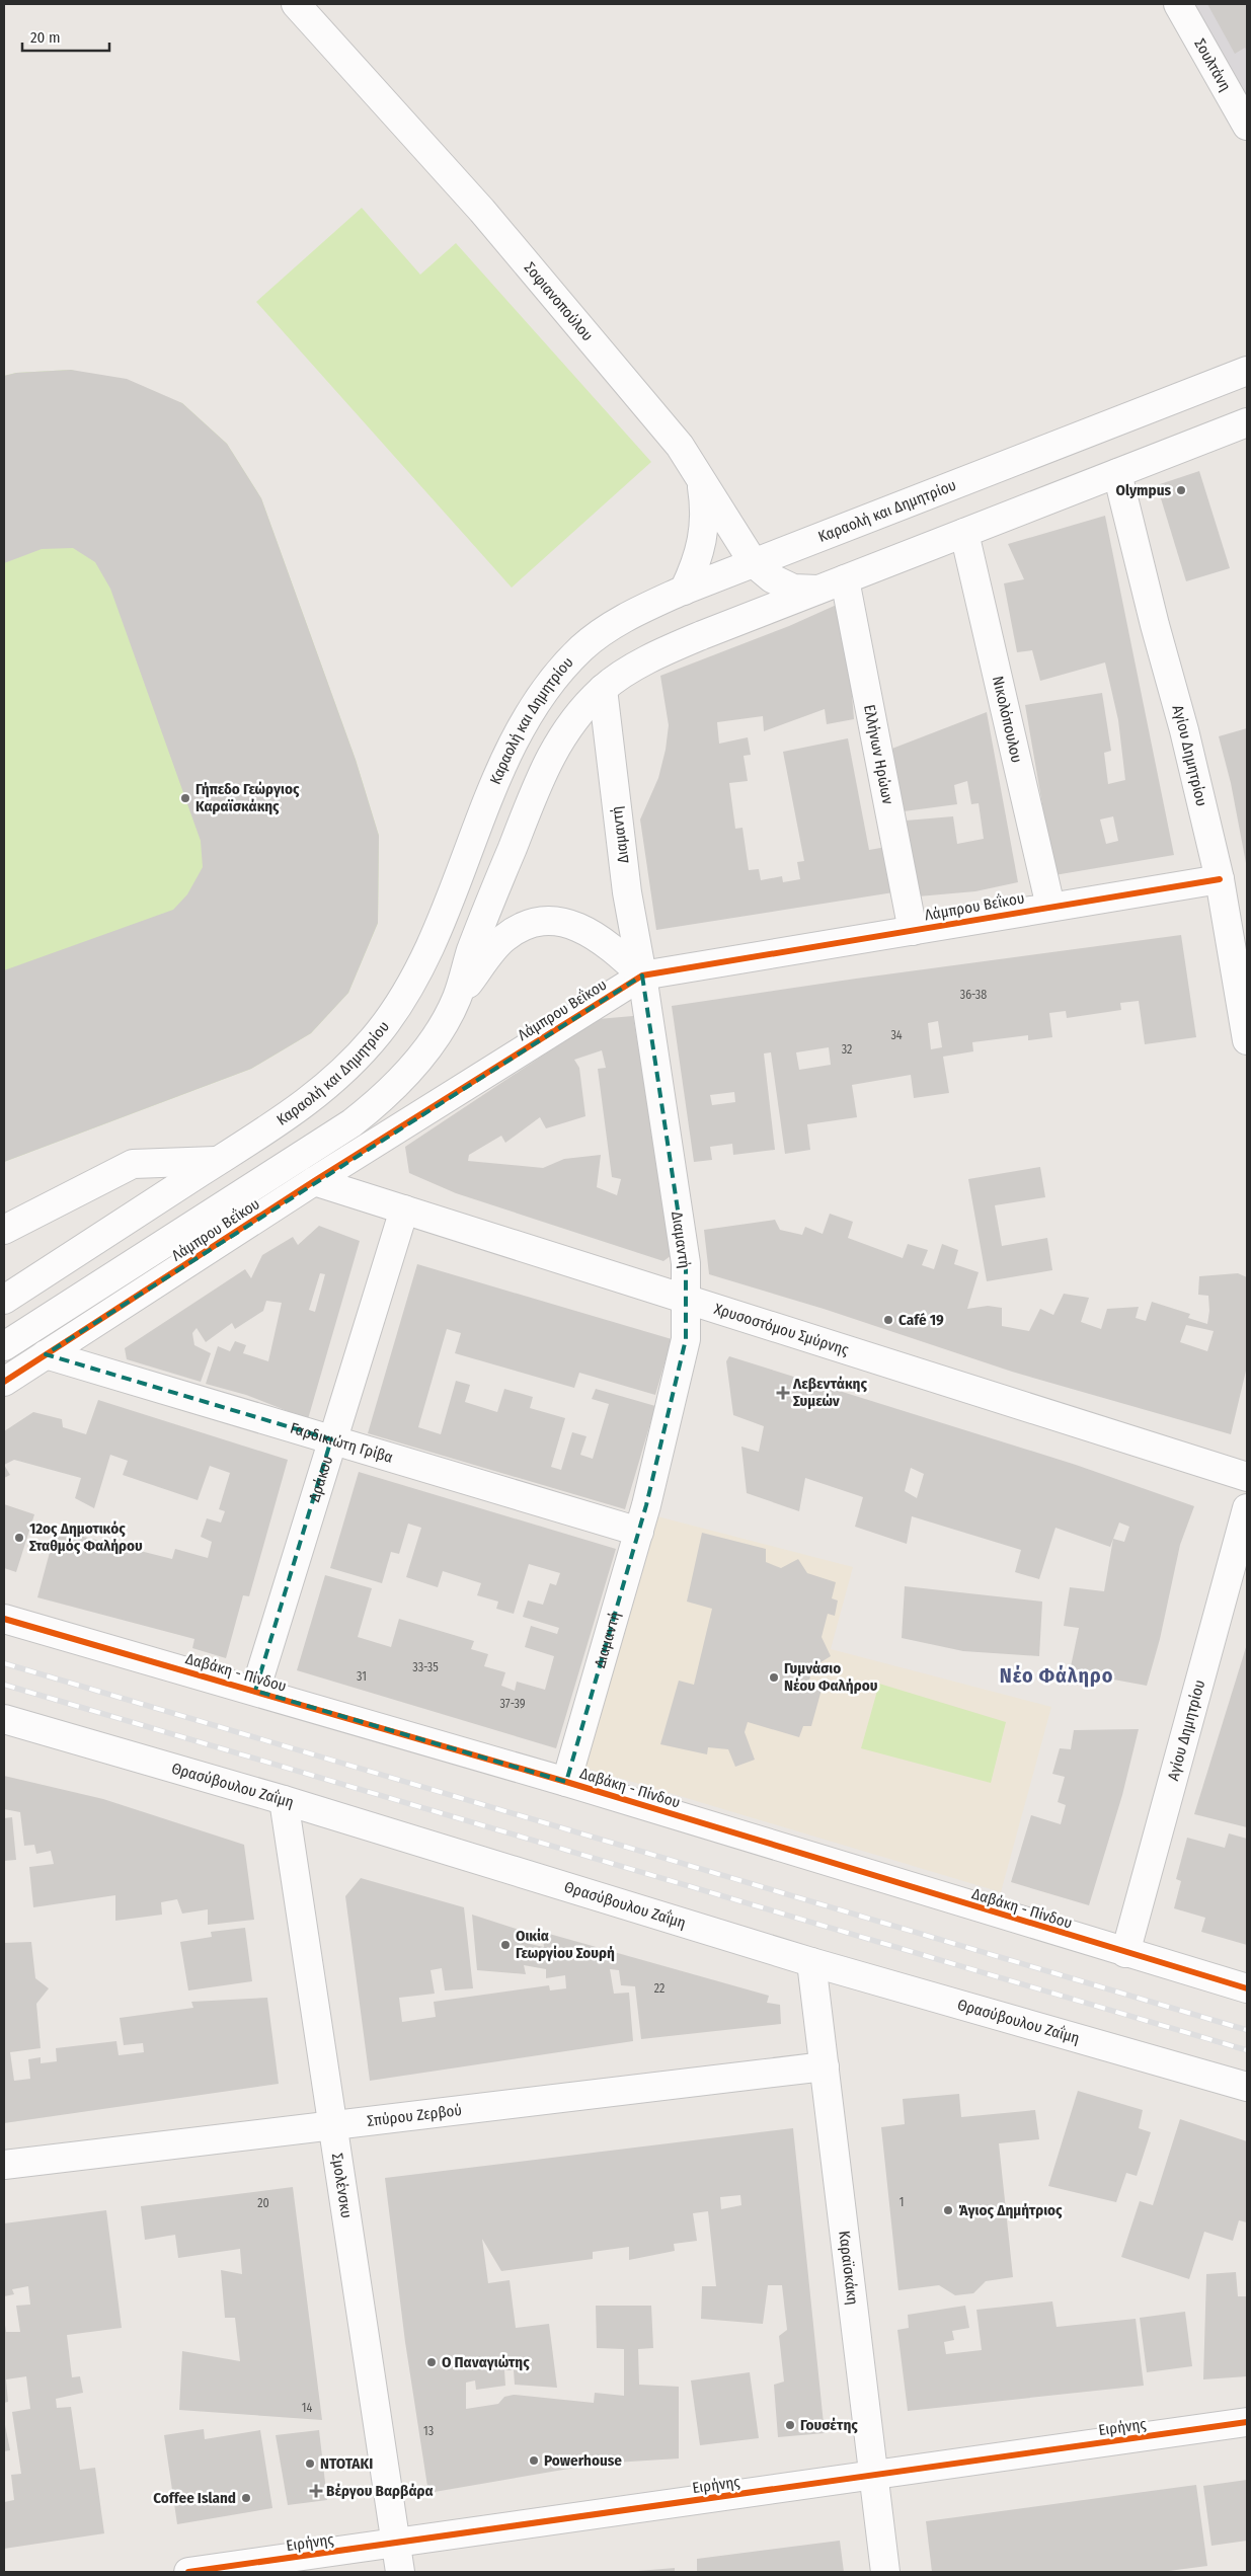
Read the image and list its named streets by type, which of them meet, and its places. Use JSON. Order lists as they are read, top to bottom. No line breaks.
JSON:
{"streets":{"street":["Σουλτάνη","Σοφιανοπούλου","Καραολή και Δημητρίου","Νικολόπουλου","Ελλήνων Ηρώων","Αγίου Δημητρίου","Διαμαντή","Λάμπρου Βεΐκου","Χρυσοστόμου Σμύρνης","Γαρδικιώτη Γρίβα","Δράκου","Δαβάκη - Πίνδου","Θρασύβουλου Ζαΐμη","Σπύρου Ζερβού","Σμολένσκυ","Καραϊσκάκη","Ειρήνης"]},"crossings":[["Σοφιανοπούλου","Καραολή και Δημητρίου"],["Καραολή και Δημητρίου","Νικολόπουλου"],["Καραολή και Δημητρίου","Ελλήνων Ηρώων"],["Καραολή και Δημητρίου","Αγίου Δημητρίου"],["Καραολή και Δημητρίου","Διαμαντή"],["Νικολόπουλου","Λάμπρου Βεΐκου"],["Ελλήνων Ηρώων","Λάμπρου Βεΐκου"],["Αγίου Δημητρίου","Λάμπρου Βεΐκου"],["Αγίου Δημητρίου","Δαβάκη - Πίνδου"],["Διαμαντή","Λάμπρου Βεΐκου"],["Διαμαντή","Χρυσοστόμου Σμύρνης"],["Διαμαντή","Γαρδικιώτη Γρίβα"],["Διαμαντή","Δαβάκη - Πίνδου"],["Λάμπρου Βεΐκου","Χρυσοστόμου Σμύρνης"],["Λάμπρου Βεΐκου","Γαρδικιώτη Γρίβα"],["Χρυσοστόμου Σμύρνης","Δράκου"],["Γαρδικιώτη Γρίβα","Δράκου"],["Δράκου","Δαβάκη - Πίνδου"],["Θρασύβουλου Ζαΐμη","Σμολένσκυ"],["Θρασύβουλου Ζαΐμη","Καραϊσκάκη"],["Σπύρου Ζερβού","Σμολένσκυ"],["Σπύρου Ζερβού","Καραϊσκάκη"],["Σμολένσκυ","Ειρήνης"],["Καραϊσκάκη","Ειρήνης"]],"districts":["Νέο Φάληρο"],"places":{"other":["Olympus","Γήπεδο Γεώργιος Καραϊσκάκης","Café 19","12ος Δημοτικός Σταθμός Φαλήρου","Γυμνάσιο Νέου Φαλήρου","Οικία Γεωργίου Σουρή","Άγιος Δημήτριος","Ο Παναγιώτης","Γουσέτης","Powerhouse","NTOTAKI","Coffee Island"],"health":["Λεβεντάκης Συμεών","Βέργου Βαρβάρα"]},"house_numbers":["36-38","34","32","33-35","31","37-39","22","1","20","14","13"],"scale_bar":"20 m"}
